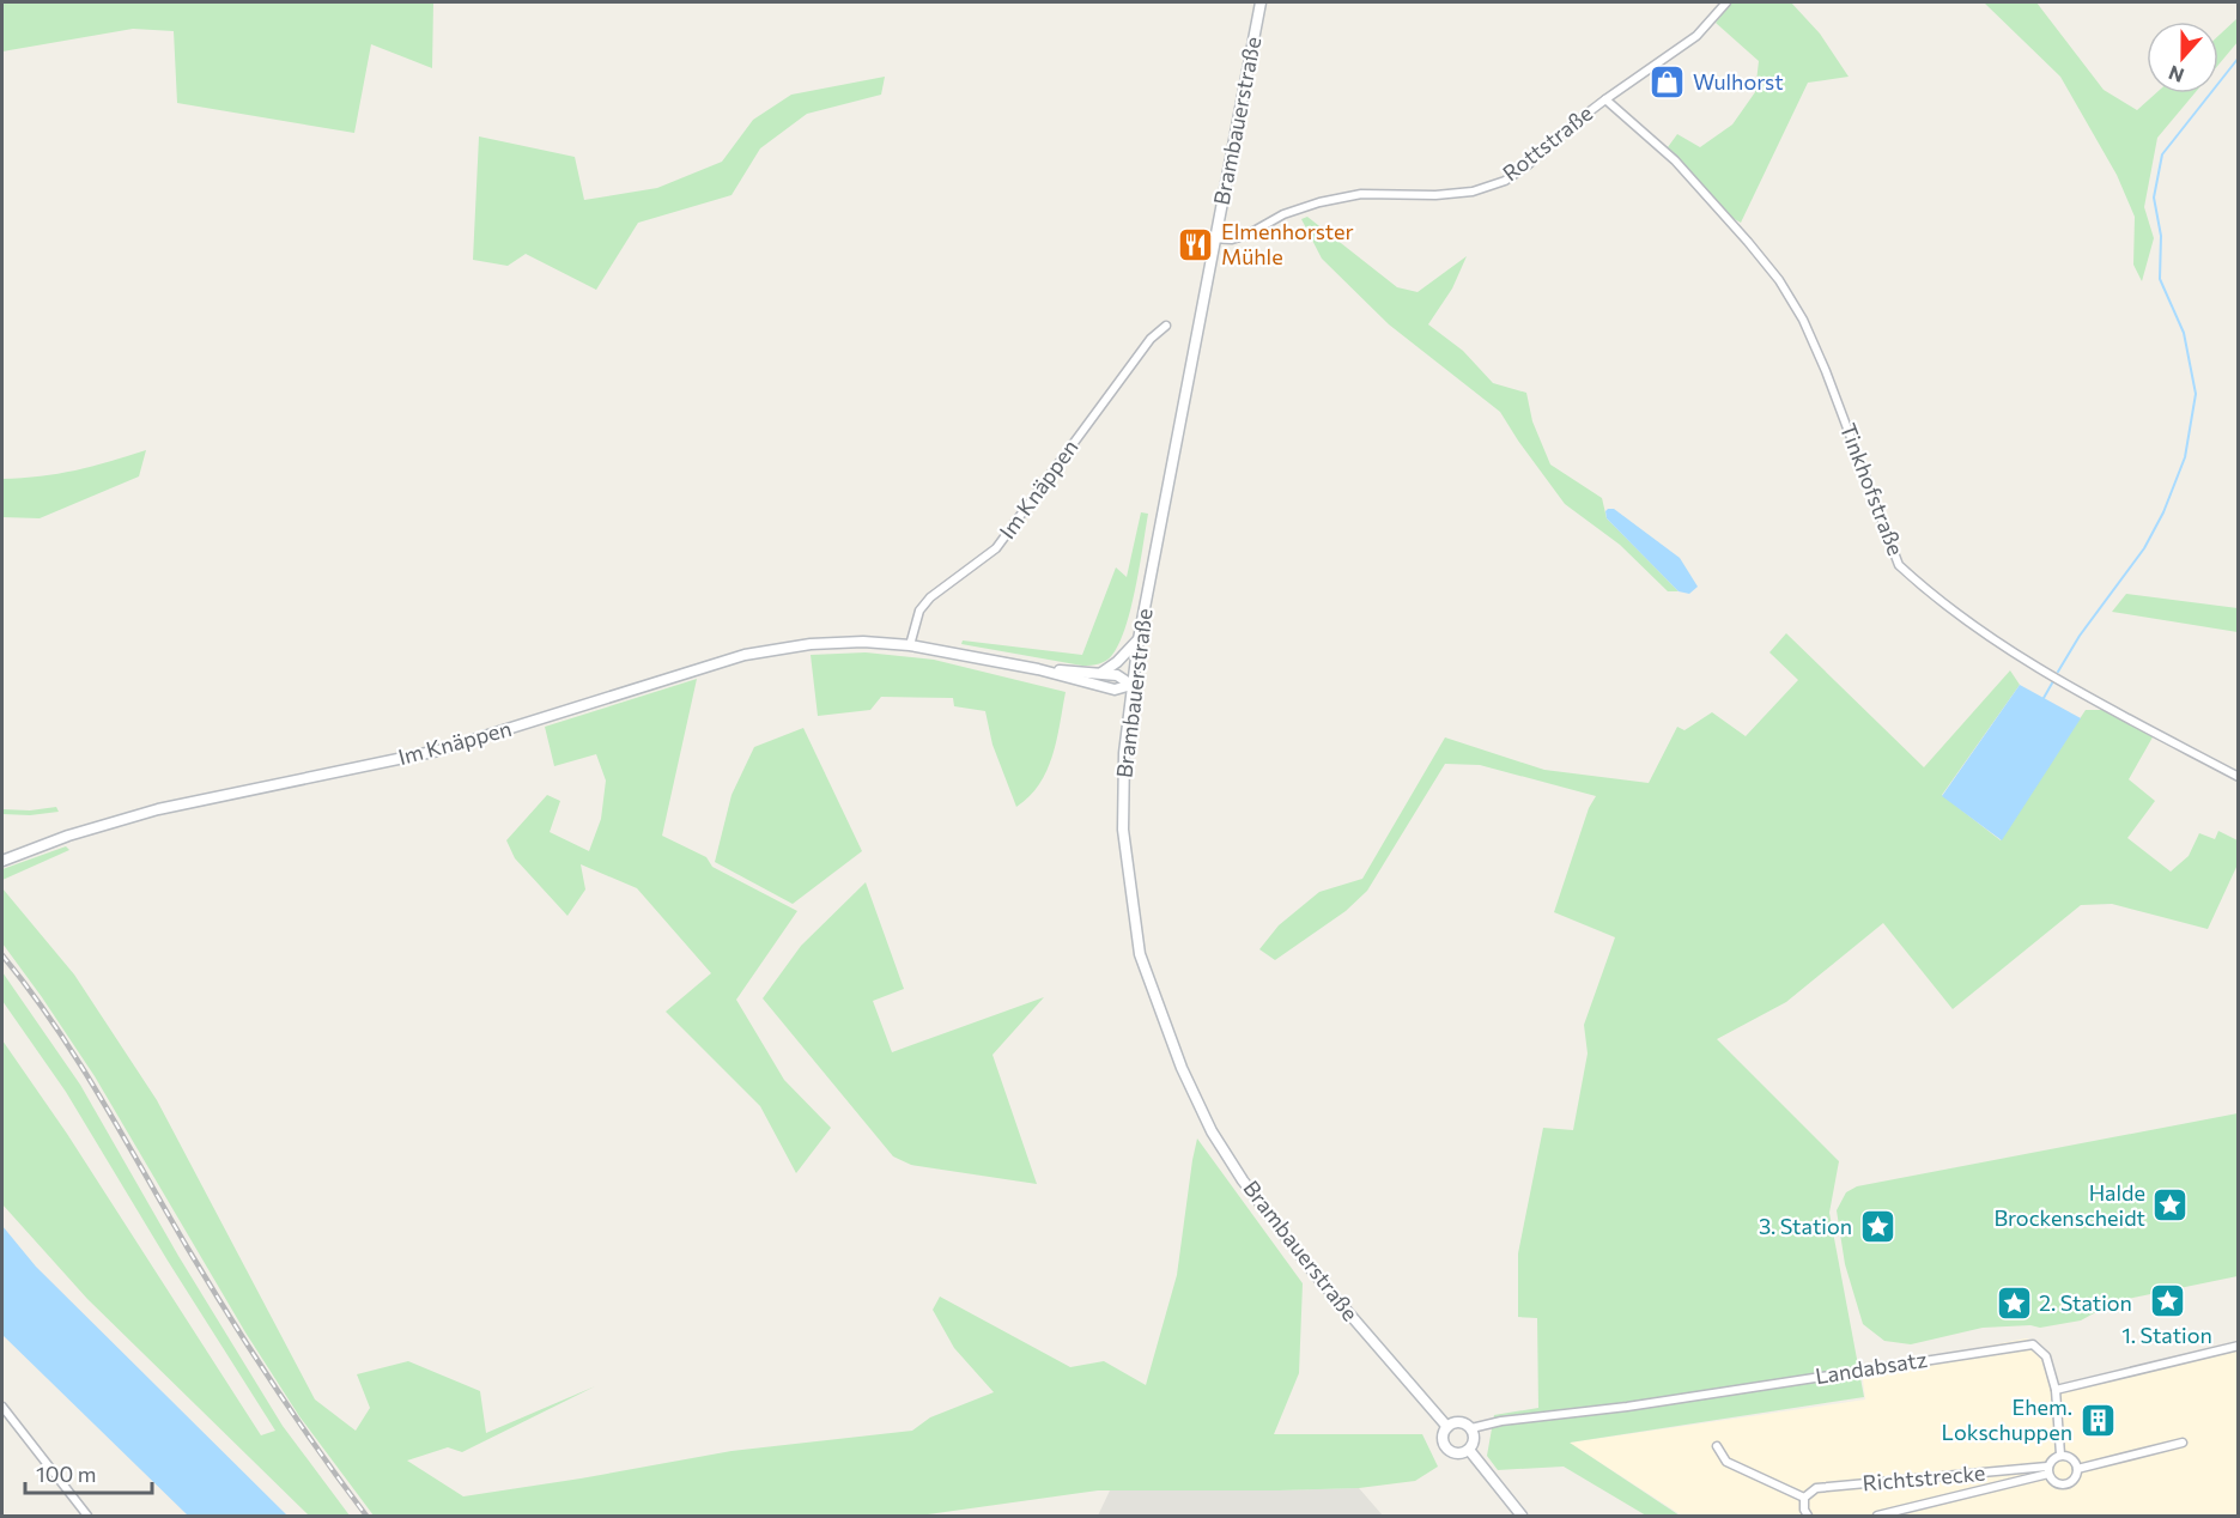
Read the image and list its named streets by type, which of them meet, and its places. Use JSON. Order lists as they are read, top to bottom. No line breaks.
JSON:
{"streets":{"main road":["Brambauerstraße","Im Knäppen"],"street":["Rottstraße","Tinkhofstraße","Landabsatz","Richtstrecke"]},"crossings":[["Brambauerstraße","Rottstraße"],["Brambauerstraße","Im Knäppen"],["Brambauerstraße","Landabsatz"],["Rottstraße","Tinkhofstraße"]],"places":{"shop":["Wulhorst"],"restaurant":["Elmenhorster Mühle"],"place":["Halde Brockenscheidt","3. Station","1. Station","2. Station"],"building":["Ehem. Lokschuppen"]},"scale_bar":"100 m","north":"bottom"}
